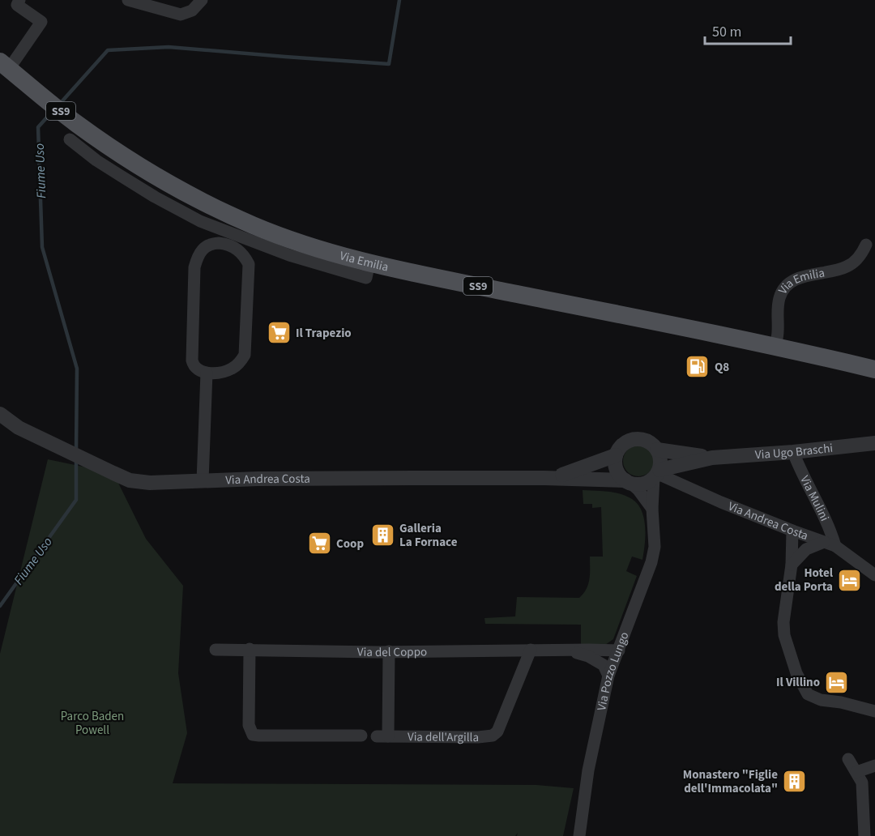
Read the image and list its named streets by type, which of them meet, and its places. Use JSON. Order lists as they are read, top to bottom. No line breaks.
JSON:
{"streets":{"main road":["SS9","Via Emilia"],"street":["Via Ugo Braschi","Via Andrea Costa","Via Mulini","Via del Coppo","Via Pozzo Lungo","Via dell'Argilla"]},"crossings":[["Via Ugo Braschi","Via Andrea Costa"],["Via Ugo Braschi","Via Mulini"],["Via Ugo Braschi","Via Pozzo Lungo"],["Via Andrea Costa","Via Mulini"],["Via Andrea Costa","Via Pozzo Lungo"],["Via del Coppo","Via Pozzo Lungo"],["Via del Coppo","Via dell'Argilla"]],"water":["Fiume Uso"],"parks":["Parco Baden Powell"],"places":{"supermarket":["Il Trapezio","Coop"],"fuel station":["Q8"],"building":["Galleria La Fornace","Monastero \"Figlie dell'Immacolata\""],"hotel":["Hotel della Porta","Il Villino"]},"scale_bar":"50 m"}
